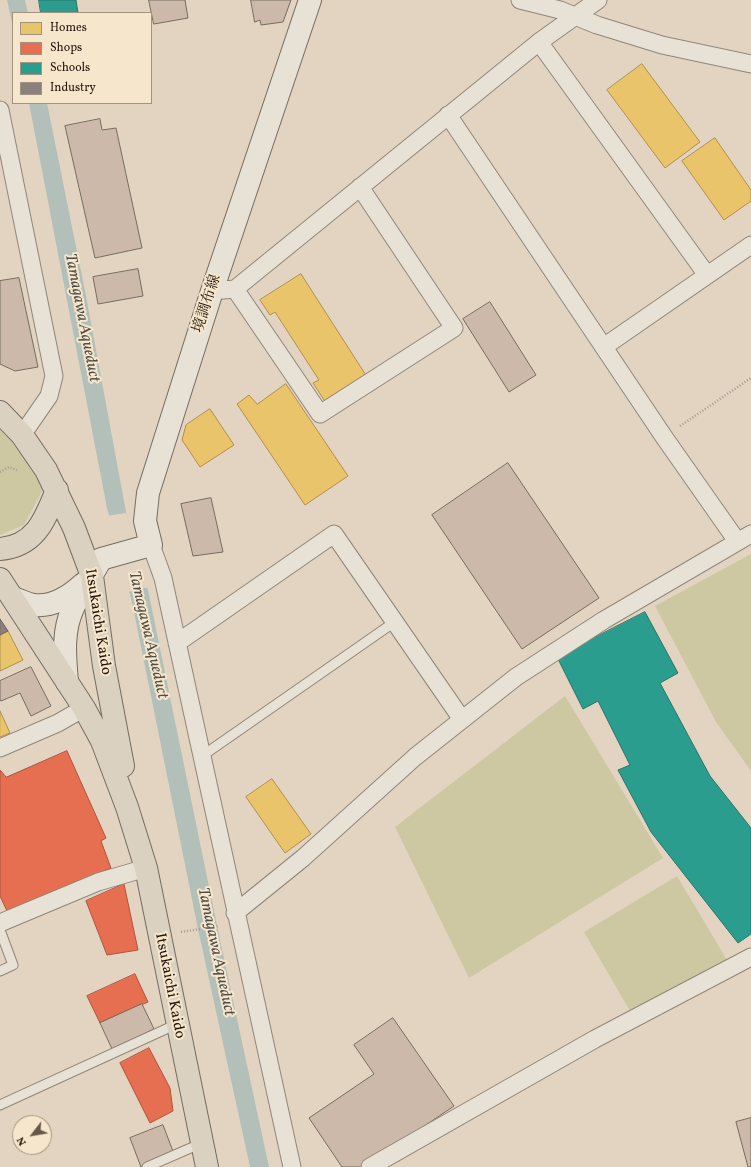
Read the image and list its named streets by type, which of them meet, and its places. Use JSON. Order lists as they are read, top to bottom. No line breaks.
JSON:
{"streets":{"main road":["境調布線","Itsukaichi Kaido"]},"water":["Tamagawa Aqueduct"],"legend":["Homes","Shops","Schools","Industry"],"north":"bottom left"}
